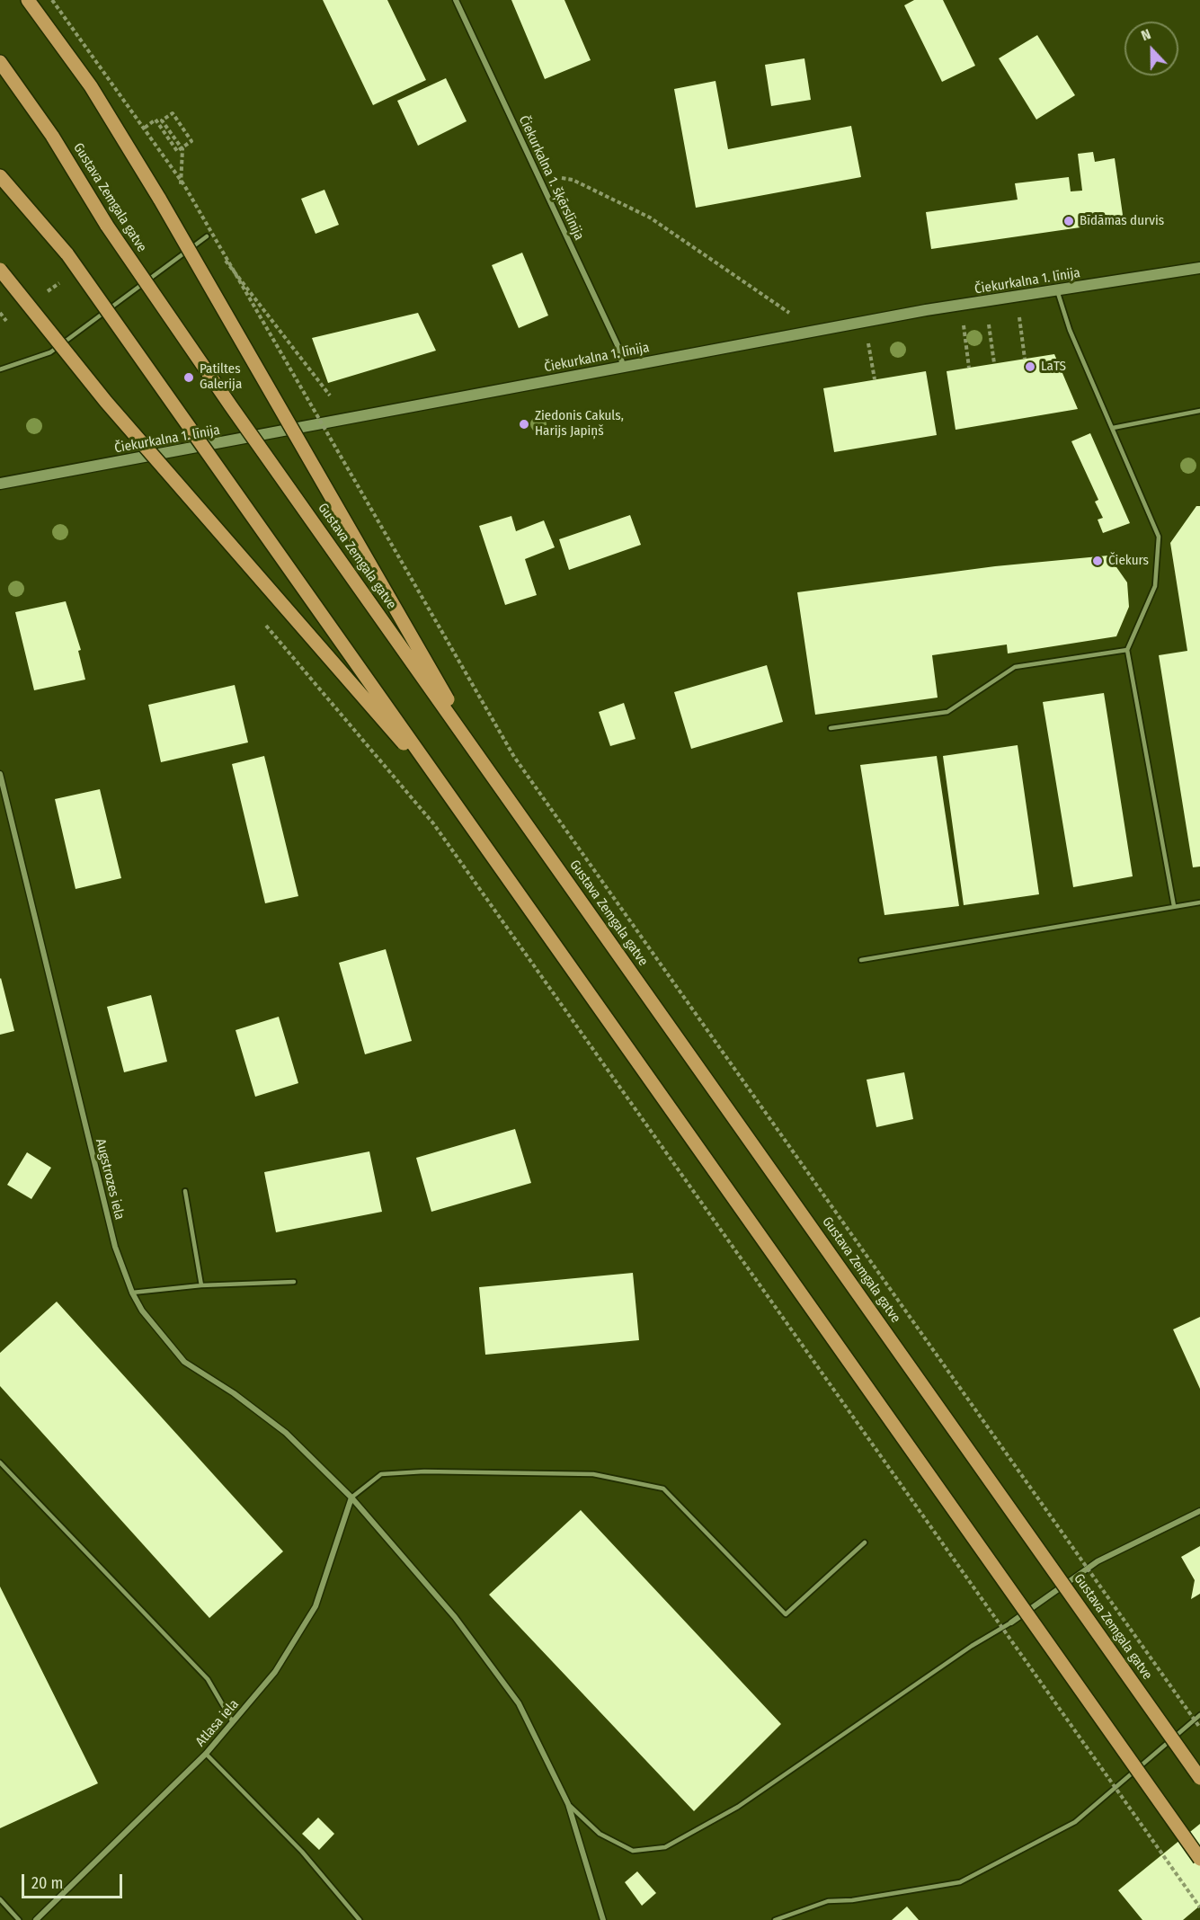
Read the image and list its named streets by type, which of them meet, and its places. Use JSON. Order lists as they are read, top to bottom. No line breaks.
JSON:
{"streets":{"main road":["Gustava Zemgala gatve"],"street":["Čiekurkalna 1. šķērslīnija","Čiekurkalna 1. līnija","Augstrozes iela","Atlasa iela"]},"crossings":[["Čiekurkalna 1. šķērslīnija","Čiekurkalna 1. līnija"],["Augstrozes iela","Atlasa iela"]],"places":["Bīdāmas durvis","LaTS","Patiltes Galerija","Ziedonis Cakuls, Harijs Japiņš","Čiekurs"],"scale_bar":"20 m","north":"top"}
